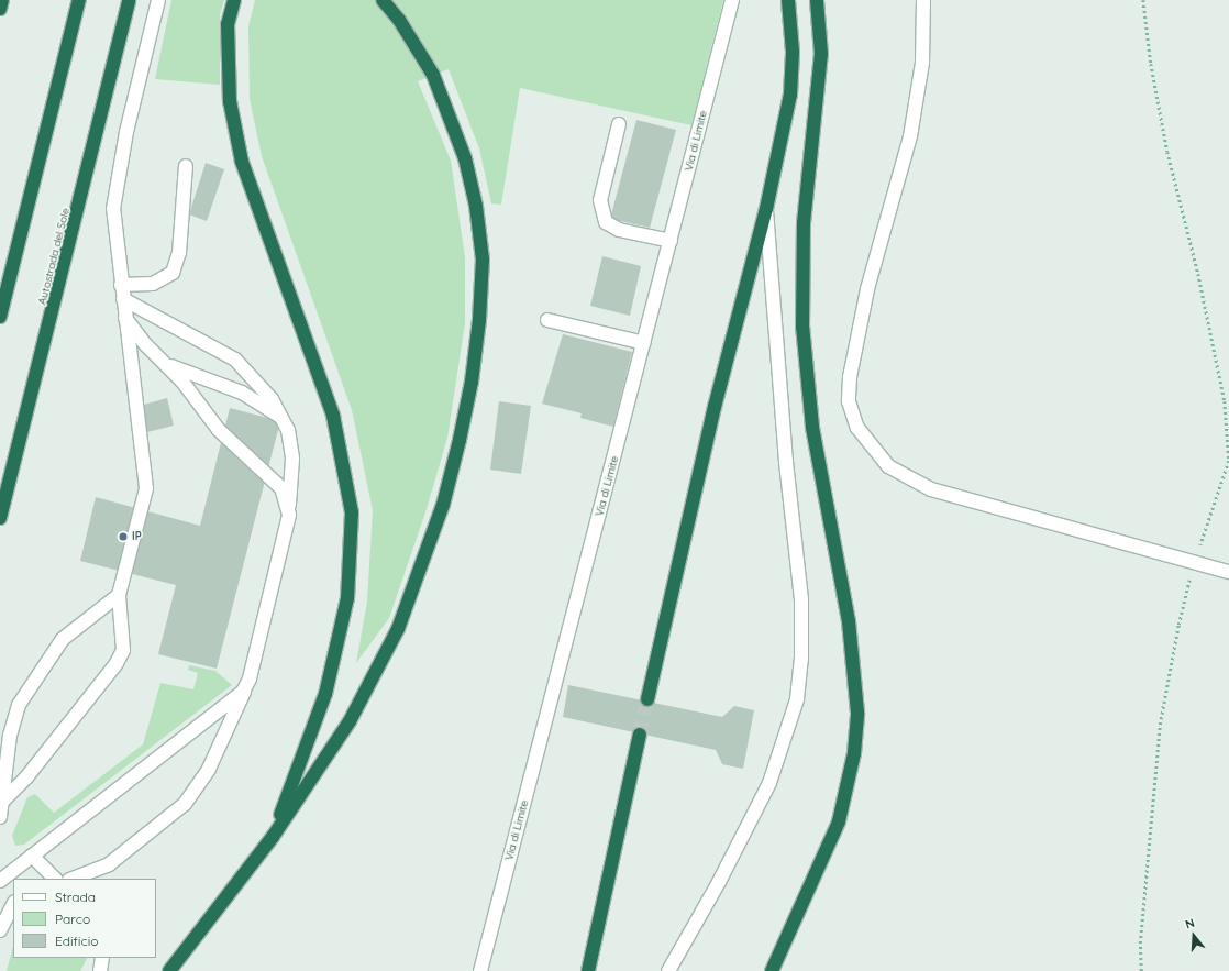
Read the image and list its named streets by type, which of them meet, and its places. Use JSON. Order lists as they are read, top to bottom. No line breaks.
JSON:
{"streets":{"highway":["Autostrada del Sole"],"street":["Via di Limite"]},"places":["IP"],"legend":["Strada","Parco","Edificio"],"north":"top"}
